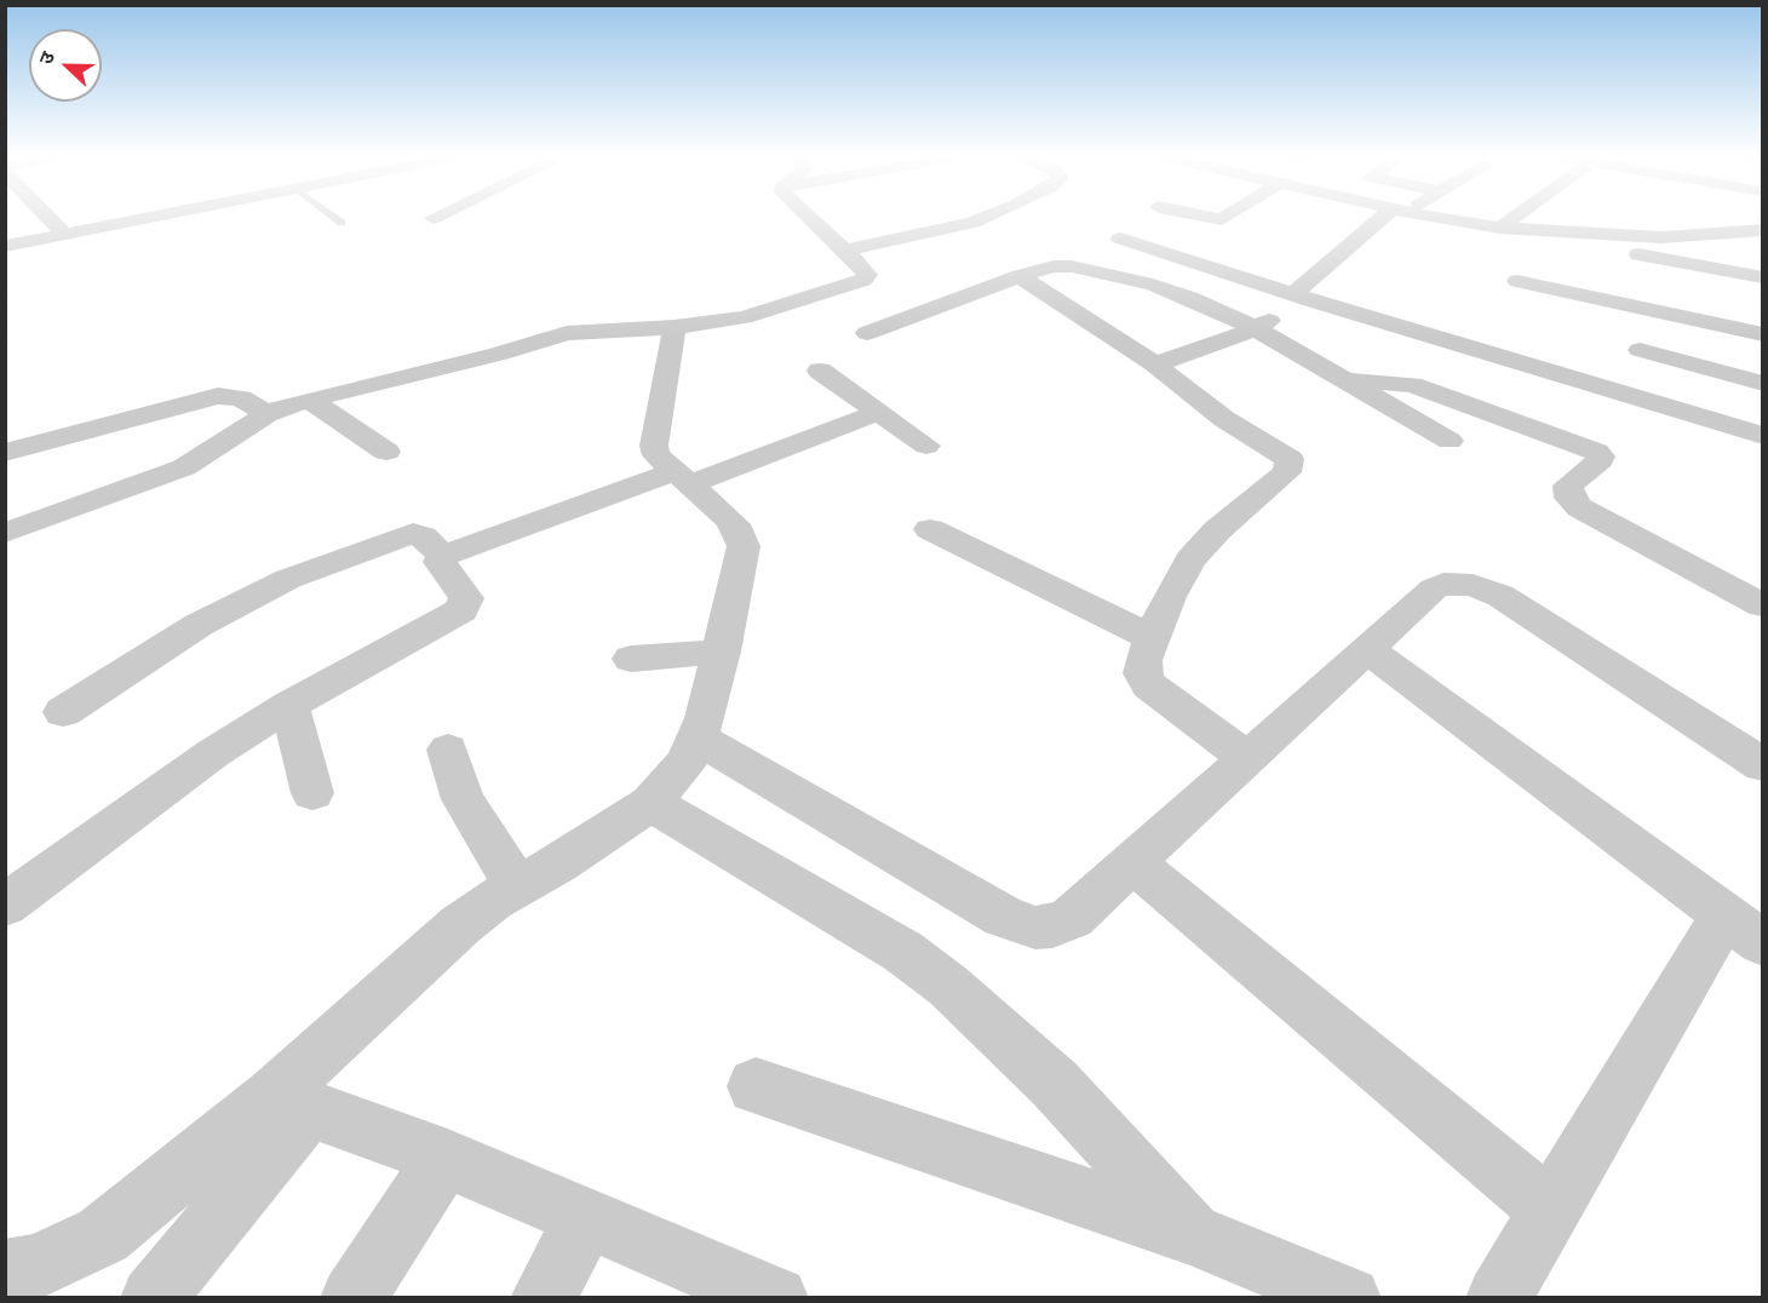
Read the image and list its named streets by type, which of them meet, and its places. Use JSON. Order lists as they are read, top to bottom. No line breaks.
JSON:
{"north":"left"}
